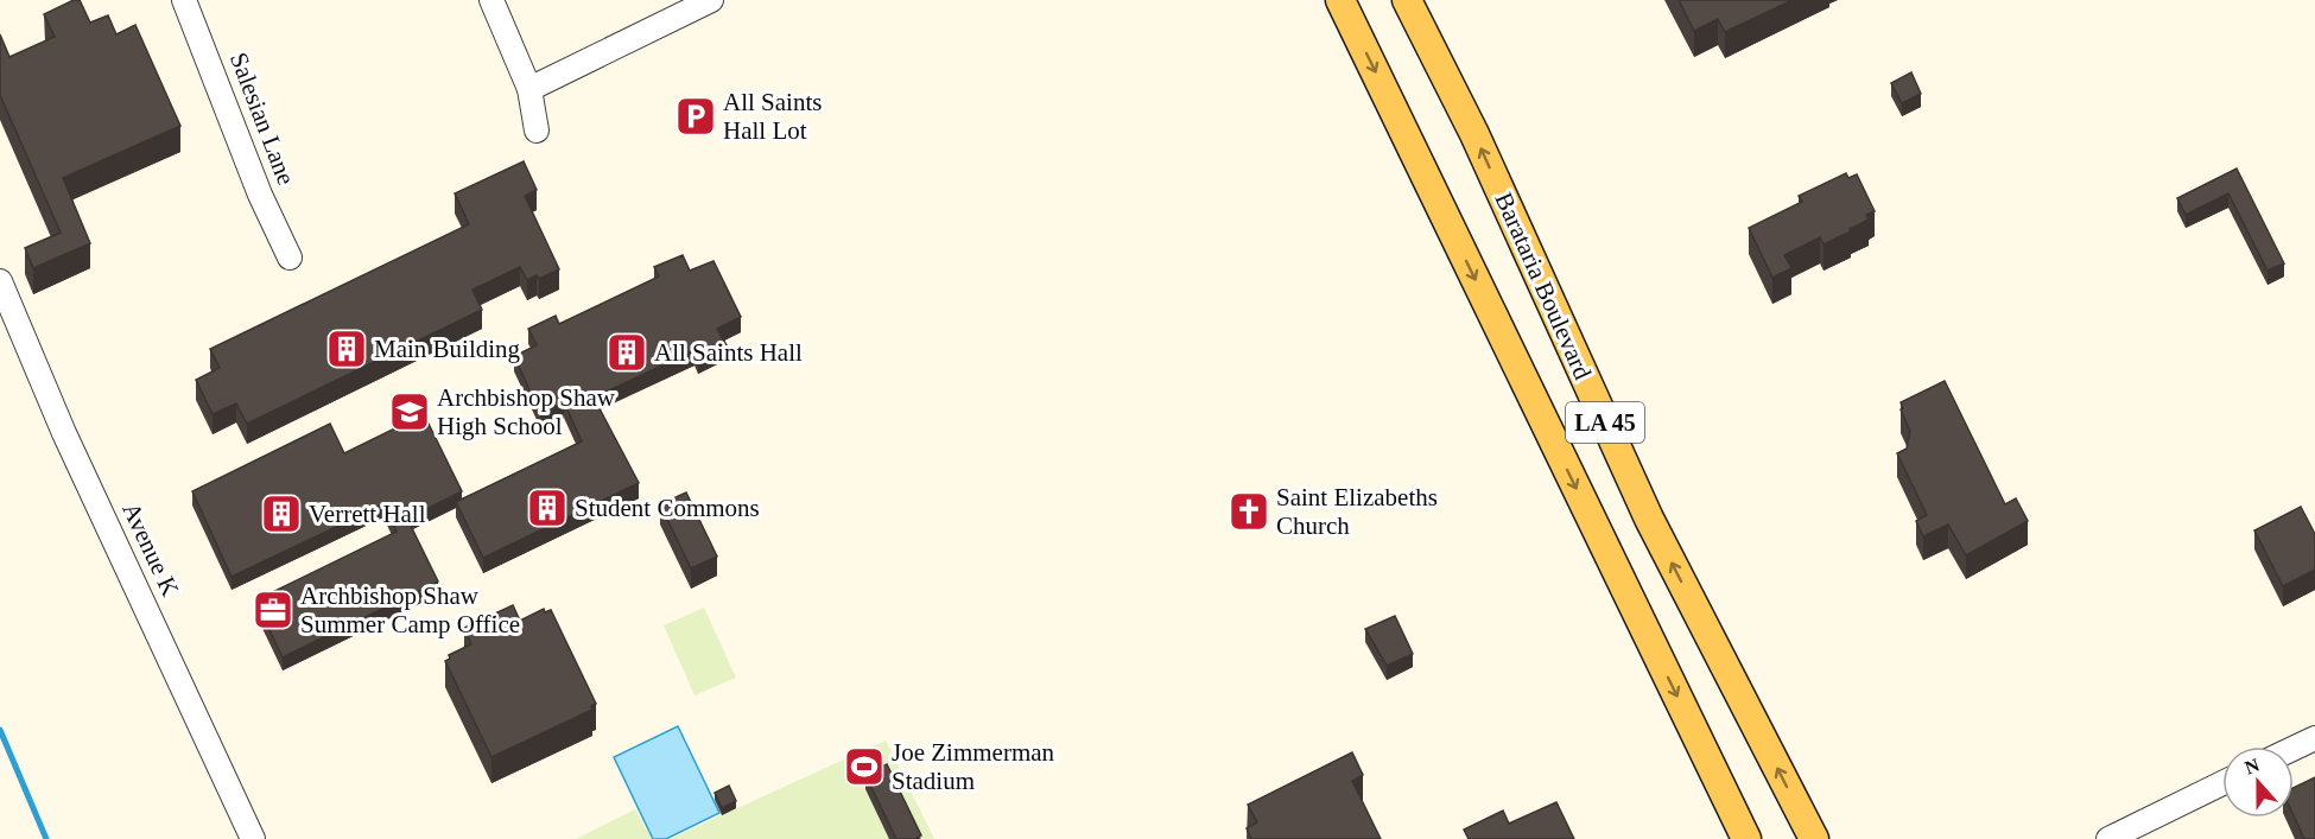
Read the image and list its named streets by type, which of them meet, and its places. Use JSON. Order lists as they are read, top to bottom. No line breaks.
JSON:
{"streets":{"main road":["Barataria Boulevard","LA 45"],"street":["Salesian Lane","Avenue K"]},"places":{"parking":["All Saints Hall Lot"],"building":["Main Building","All Saints Hall","Student Commons","Verrett Hall"],"school or university":["Archbishop Shaw High School"],"church":["Saint Elizabeths Church"],"office":["Archbishop Shaw Summer Camp Office"],"sports":["Joe Zimmerman Stadium"]},"north":"top"}
